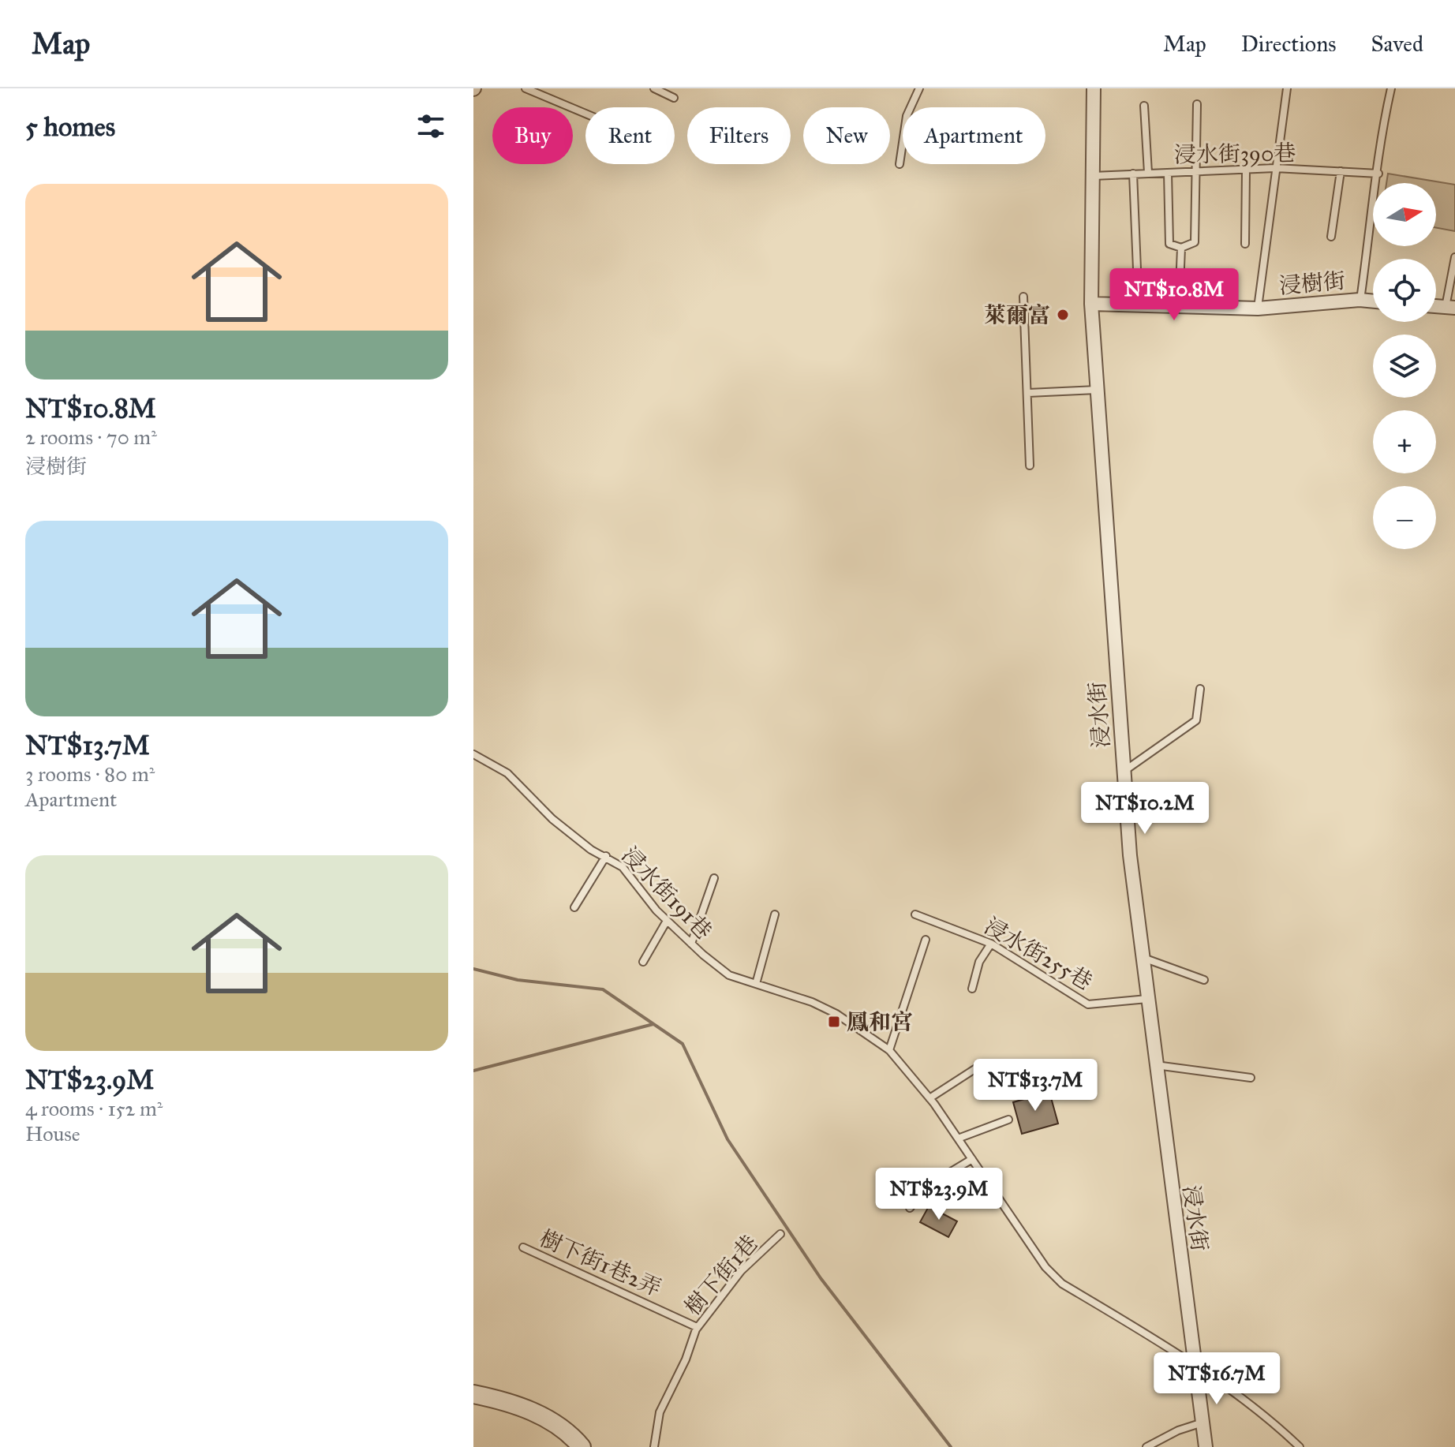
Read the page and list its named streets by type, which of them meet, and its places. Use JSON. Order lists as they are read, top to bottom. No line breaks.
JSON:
{"streets":{"street":["浸樹街","浸水街"],"lane":["浸水街390巷","浸水街191巷","浸水街255巷","樹下街1巷2弄","樹下街1巷"]},"crossings":[["浸水街390巷","浸水街"],["浸樹街","浸水街"],["浸水街","浸水街191巷"],["浸水街","浸水街255巷"],["樹下街1巷2弄","樹下街1巷"]],"places":{"other":["萊爾富"],"transit":["鳳和宮"]},"north":"right","page":{"header":"Map","nav":["Map","Directions","Saved"],"heading":"5 homes","chip":["Buy","Rent","Filters","New","Apartment"],"list":[{"name":"NT$10.8M","note":"2 rooms · 70 m² · 浸樹街"},{"name":"NT$13.7M","note":"3 rooms · 80 m² · Apartment"},{"name":"NT$23.9M","note":"4 rooms · 152 m² · House"}],"map_buttons":["+","−"],"price":["NT$10.8M","NT$10.2M","NT$13.7M","NT$23.9M","NT$16.7M"]}}
